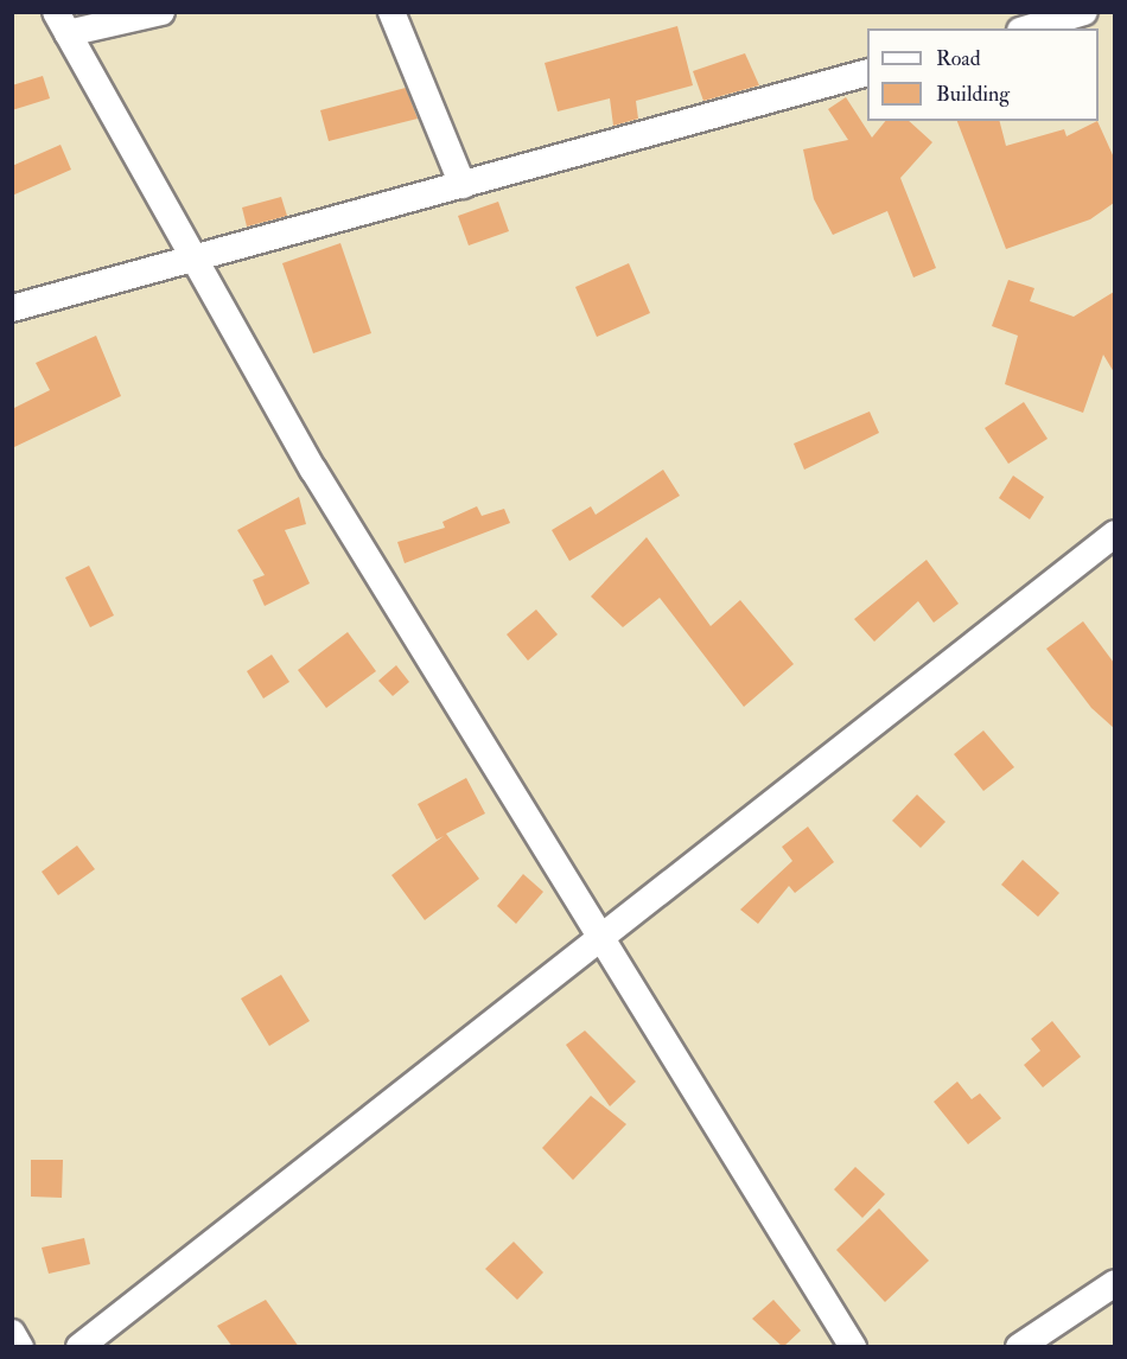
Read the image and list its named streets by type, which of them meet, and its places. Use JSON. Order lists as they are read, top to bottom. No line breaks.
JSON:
{"legend":["Road","Building"]}
